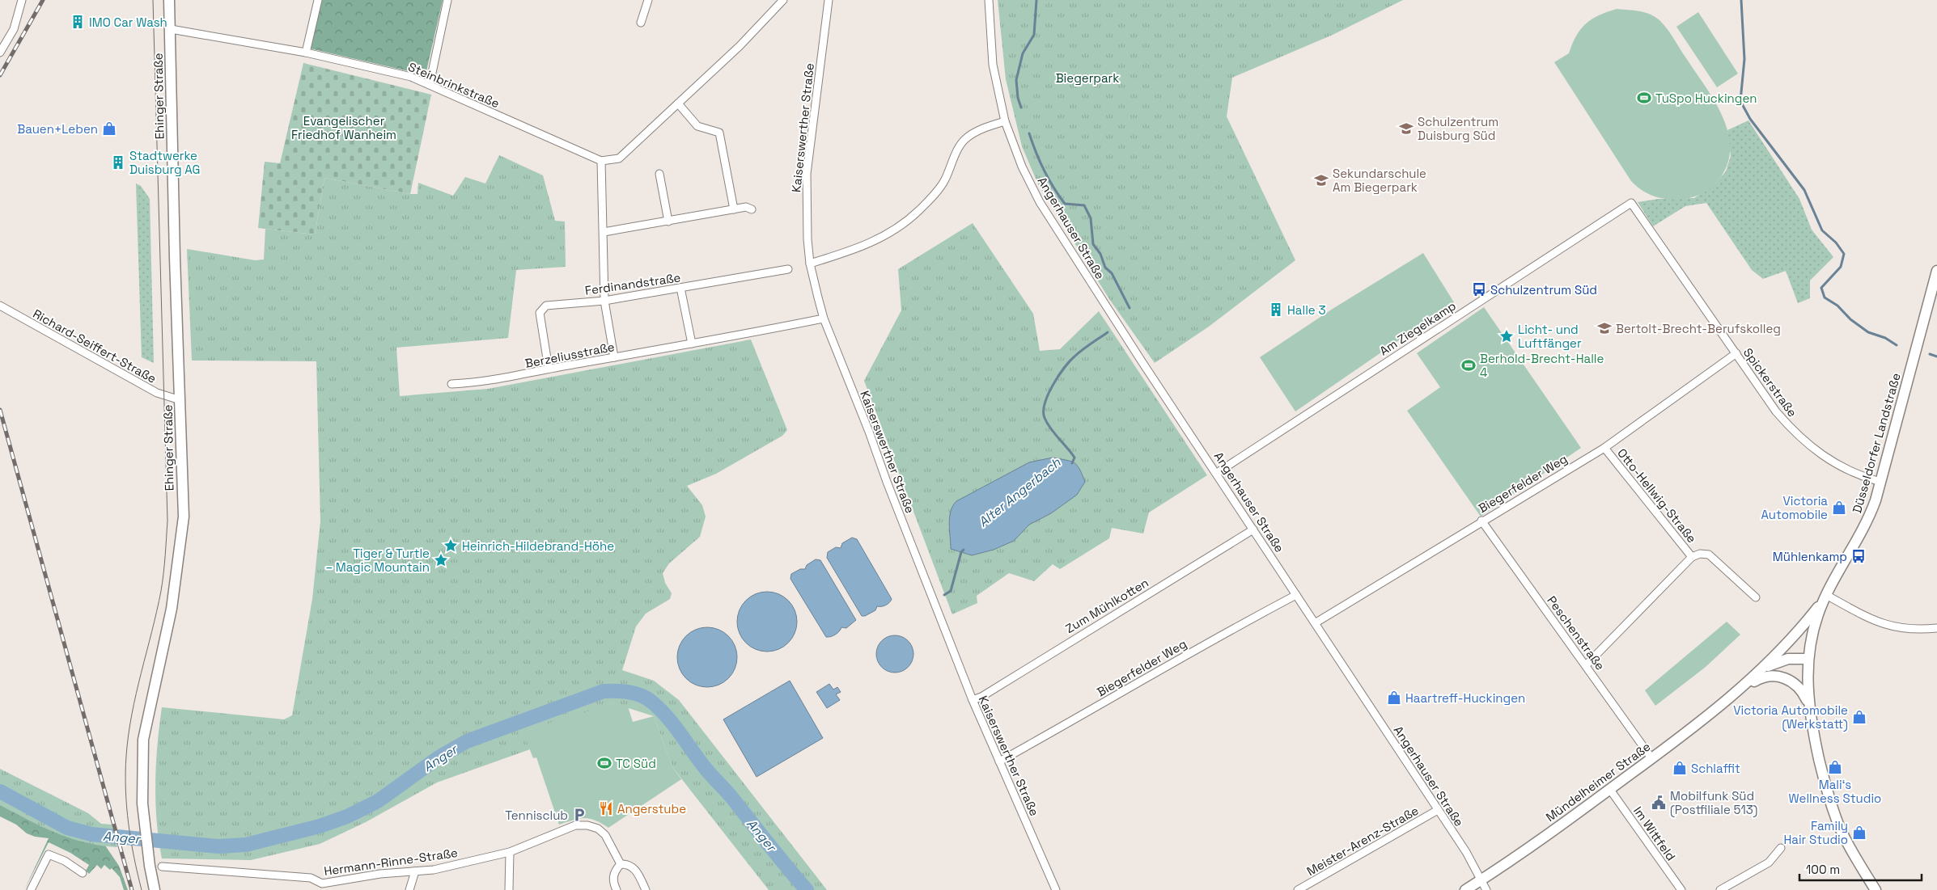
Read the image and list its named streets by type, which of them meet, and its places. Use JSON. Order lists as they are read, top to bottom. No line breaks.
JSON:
{"streets":{"main road":["Ehinger Straße","Düsseldorfer Landstraße","Mündelheimer Straße"],"street":["Steinbrinkstraße","Kaiserswerther Straße","Angerhauser Straße","Ferdinandstraße","Am Ziegelkamp","Richard-Seiffert-Straße","Berzeliusstraße","Spickerstraße","Biegerfelder Weg","Otto-Hellwig-Straße","Zum Mühlkotten","Peschenstraße","Im Wittfeld","Meister-Arenz-Straße","Hermann-Rinne-Straße"]},"crossings":[["Steinbrinkstraße","Ehinger Straße"],["Ehinger Straße","Richard-Seiffert-Straße"],["Kaiserswerther Straße","Berzeliusstraße"],["Kaiserswerther Straße","Biegerfelder Weg"],["Kaiserswerther Straße","Zum Mühlkotten"],["Angerhauser Straße","Am Ziegelkamp"],["Angerhauser Straße","Biegerfelder Weg"],["Angerhauser Straße","Zum Mühlkotten"],["Angerhauser Straße","Mündelheimer Straße"],["Angerhauser Straße","Meister-Arenz-Straße"],["Ferdinandstraße","Berzeliusstraße"],["Am Ziegelkamp","Spickerstraße"],["Spickerstraße","Düsseldorfer Landstraße"],["Spickerstraße","Biegerfelder Weg"],["Düsseldorfer Landstraße","Mündelheimer Straße"],["Biegerfelder Weg","Otto-Hellwig-Straße"],["Biegerfelder Weg","Peschenstraße"],["Otto-Hellwig-Straße","Peschenstraße"],["Peschenstraße","Mündelheimer Straße"],["Mündelheimer Straße","Im Wittfeld"]],"water":["Alter Angerbach","Anger"],"parks":["Biegerpark","Evangelischer Friedhof Wanheim"],"places":{"building":["IMO Car Wash","Stadtwerke Duisburg AG","Halle 3"],"sports":["TuSpo Huckingen","Berhold-Brecht-Halle 4","TC Süd"],"shop":["Bauen+Leben","Victoria Automobile","Haartreff-Huckingen","Victoria Automobile (Werkstatt)","Mali‘s Wellness Studio","Schlaffit","Family Hair Studio"],"school or university":["Schulzentrum Duisburg Süd","Sekundarschule Am Biegerpark","Bertolt-Brecht-Berufskolleg"],"bus stop":["Schulzentrum Süd","Mühlenkamp"],"place":["Licht- und Luftfänger","Heinrich-Hildebrand-Höhe","Tiger & Turtle – Magic Mountain"],"public building":["Mobilfunk Süd (Postfiliale 513)"],"restaurant":["Angerstube"],"parking":["Tennisclub"]},"scale_bar":"100 m"}
